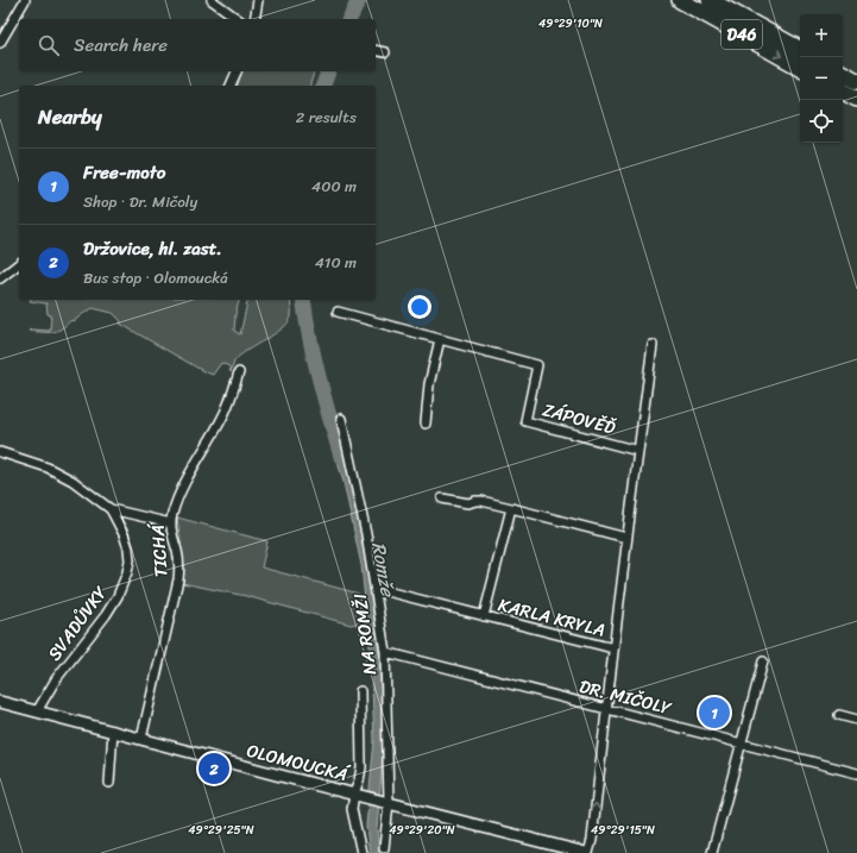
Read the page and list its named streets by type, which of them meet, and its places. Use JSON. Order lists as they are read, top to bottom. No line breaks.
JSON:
{"streets":{"highway":["D46"],"street":["ZÁPOVĚĎ","TICHÁ","KARLA KRYLA","SVADŮVKY","NA ROMŽI","DR. MIČOLY","OLOMOUCKÁ"]},"crossings":[["TICHÁ","OLOMOUCKÁ"],["KARLA KRYLA","NA ROMŽI"],["SVADŮVKY","OLOMOUCKÁ"],["NA ROMŽI","DR. MIČOLY"],["NA ROMŽI","OLOMOUCKÁ"]],"water":["Romže"],"page":{"map_buttons":["+","−"],"search":"Search here","heading":["Nearby","2 results"],"list":[{"mark":"1","name":"Free-moto","note":"Shop · Dr. Mičoly","value":"400 m"},{"mark":"2","name":"Držovice, hl. zast.","note":"Bus stop · Olomoucká","value":"410 m"}],"pins":["1","2"]},"coordinates":["49°29'10\"N","49°29'25\"N","49°29'20\"N","49°29'15\"N"]}
